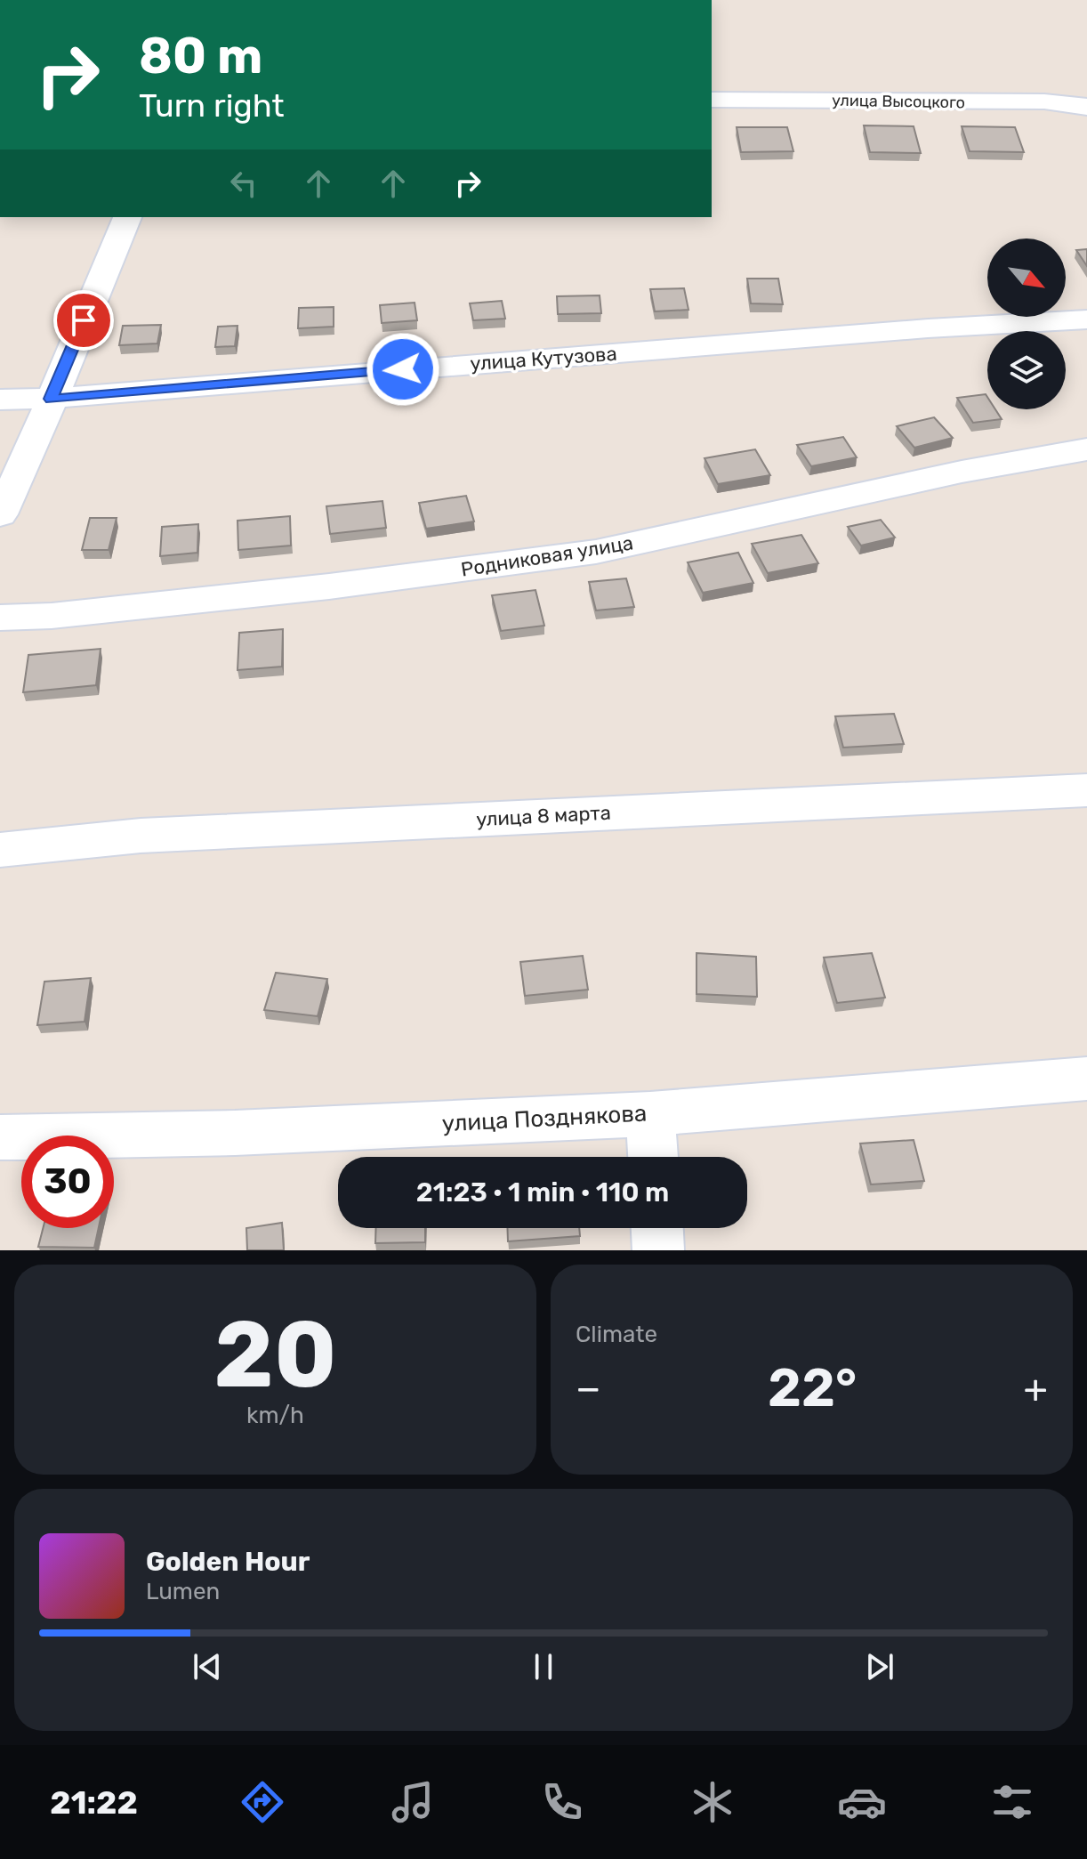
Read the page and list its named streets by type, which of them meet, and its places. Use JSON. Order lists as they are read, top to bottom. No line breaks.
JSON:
{"streets":{"street":["улица Высоцкого","улица Кутузова","Родниковая улица","улица 8 марта","улица Позднякова"]},"north":"bottom right","page":{"turn":["80 m","Turn right"],"limit":"30","trip":"21:23 · 1 min · 110 m","tile":[["20","km/h"],"Climate"],"heat":["−","22°","+"],"song":["Golden Hour","Lumen"],"tabs":"21:22"}}
